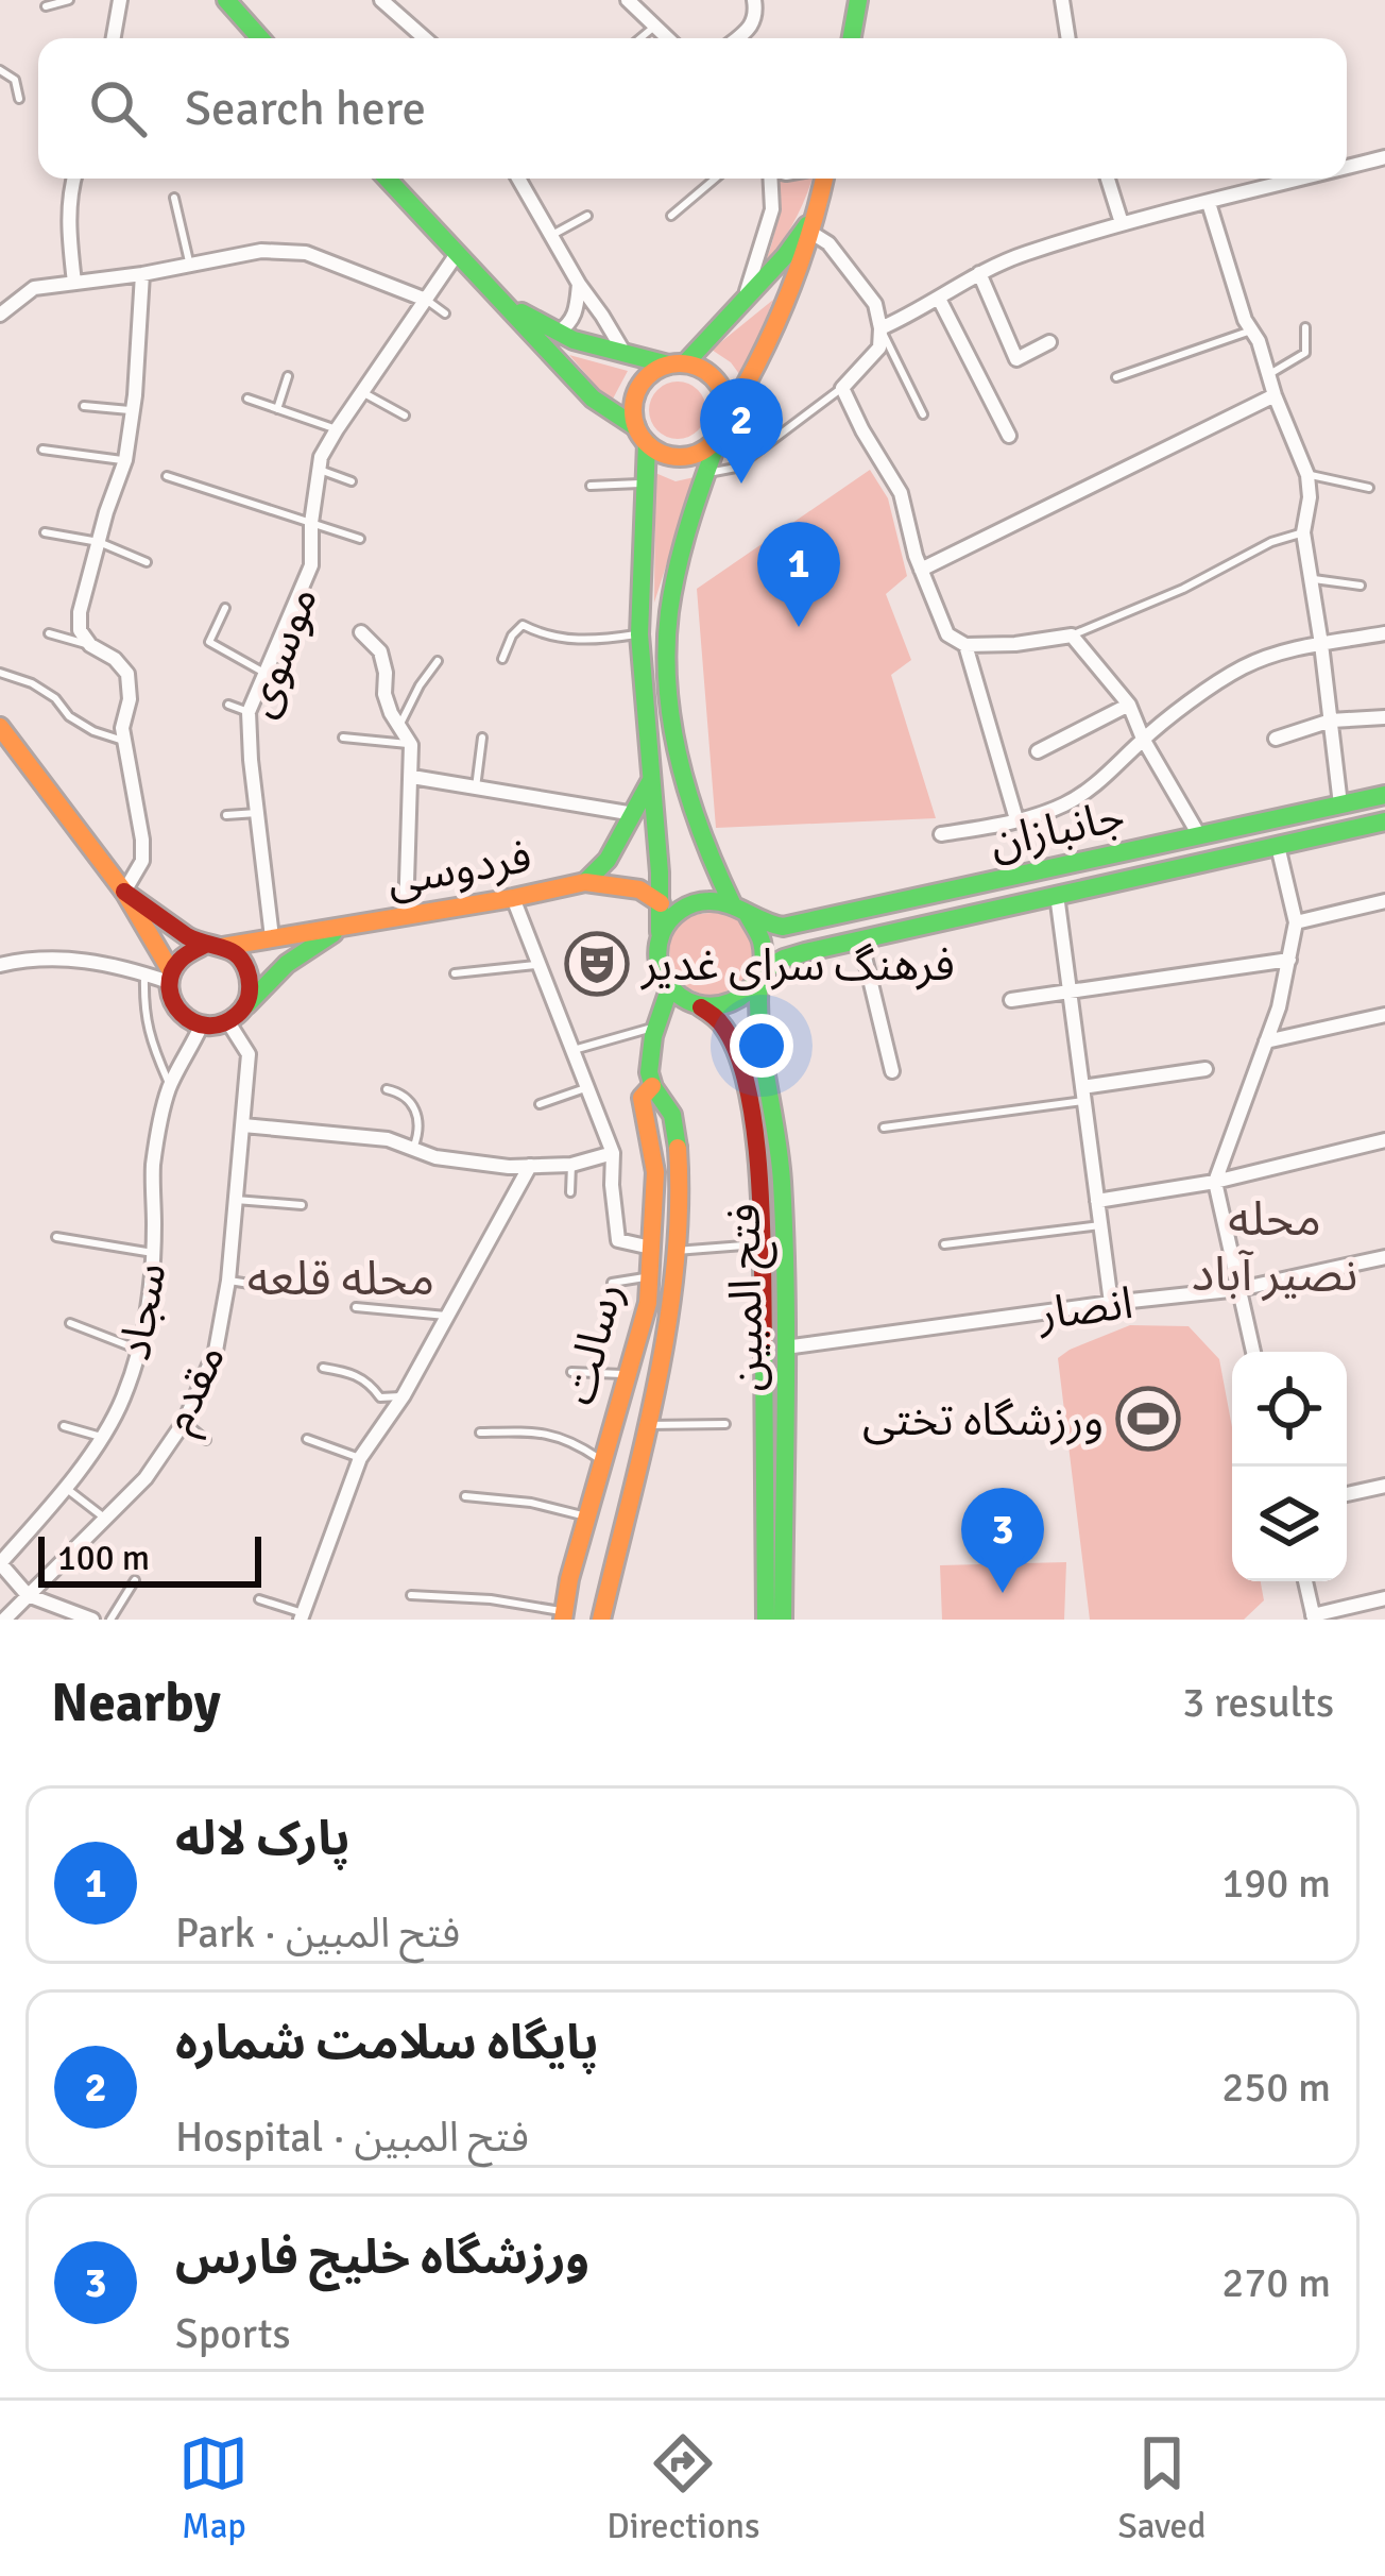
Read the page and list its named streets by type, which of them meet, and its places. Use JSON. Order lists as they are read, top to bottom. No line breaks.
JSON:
{"streets":{"main road":["جانبازان","فردوسی","فتح المبین","رسالت"],"street":["موسوی","انصار","سجاد","مقدم"]},"crossings":[["موسوی","فردوسی"],["جانبازان","فتح المبین"],["جانبازان","رسالت"],["فردوسی","سجاد"],["فردوسی","مقدم"],["فتح المبین","انصار"],["فتح المبین","رسالت"],["سجاد","مقدم"]],"districts":["محله نصیر آباد","محله قلعه"],"places":{"theatre":["فرهنگ سرای غدیر"],"sports":["ورزشگاه تختی"]},"scale_bar":"100 m","page":{"search":"Search here","pins":["2","1","3"],"scale":"100 m","heading":["Nearby","3 results"],"list":[{"mark":"1","name":"پارک لاله","note":"Park · فتح المبین","value":"190 m"},{"mark":"2","name":"پایگاه سلامت شماره","note":"Hospital · فتح المبین","value":"250 m"},{"mark":"3","name":"ورزشگاه خلیج فارس","note":"Sports","value":"270 m"}],"nav":["Map","Directions","Saved"]}}
